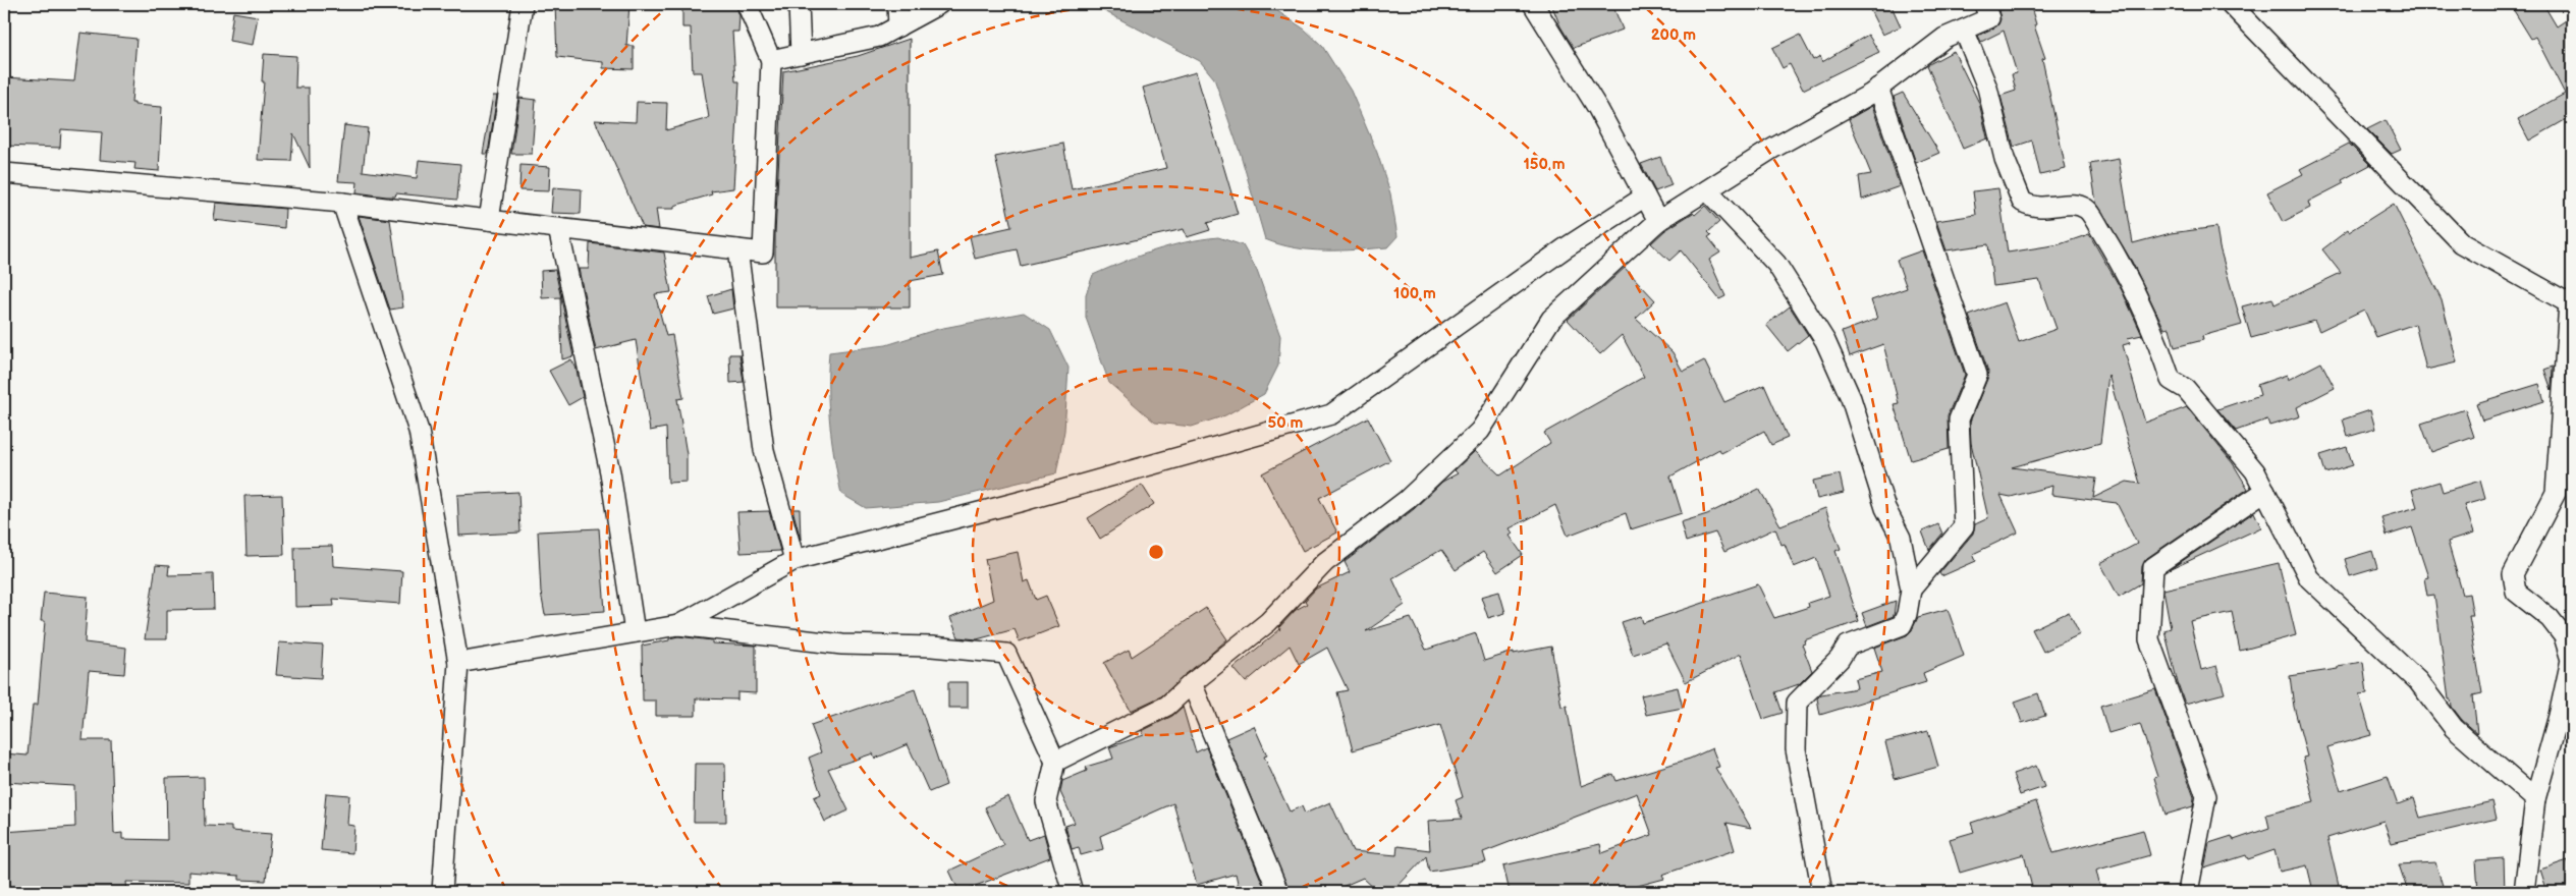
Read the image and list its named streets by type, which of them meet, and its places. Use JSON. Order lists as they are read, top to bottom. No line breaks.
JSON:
{"rings":["200 m","150 m","100 m","50 m"]}
